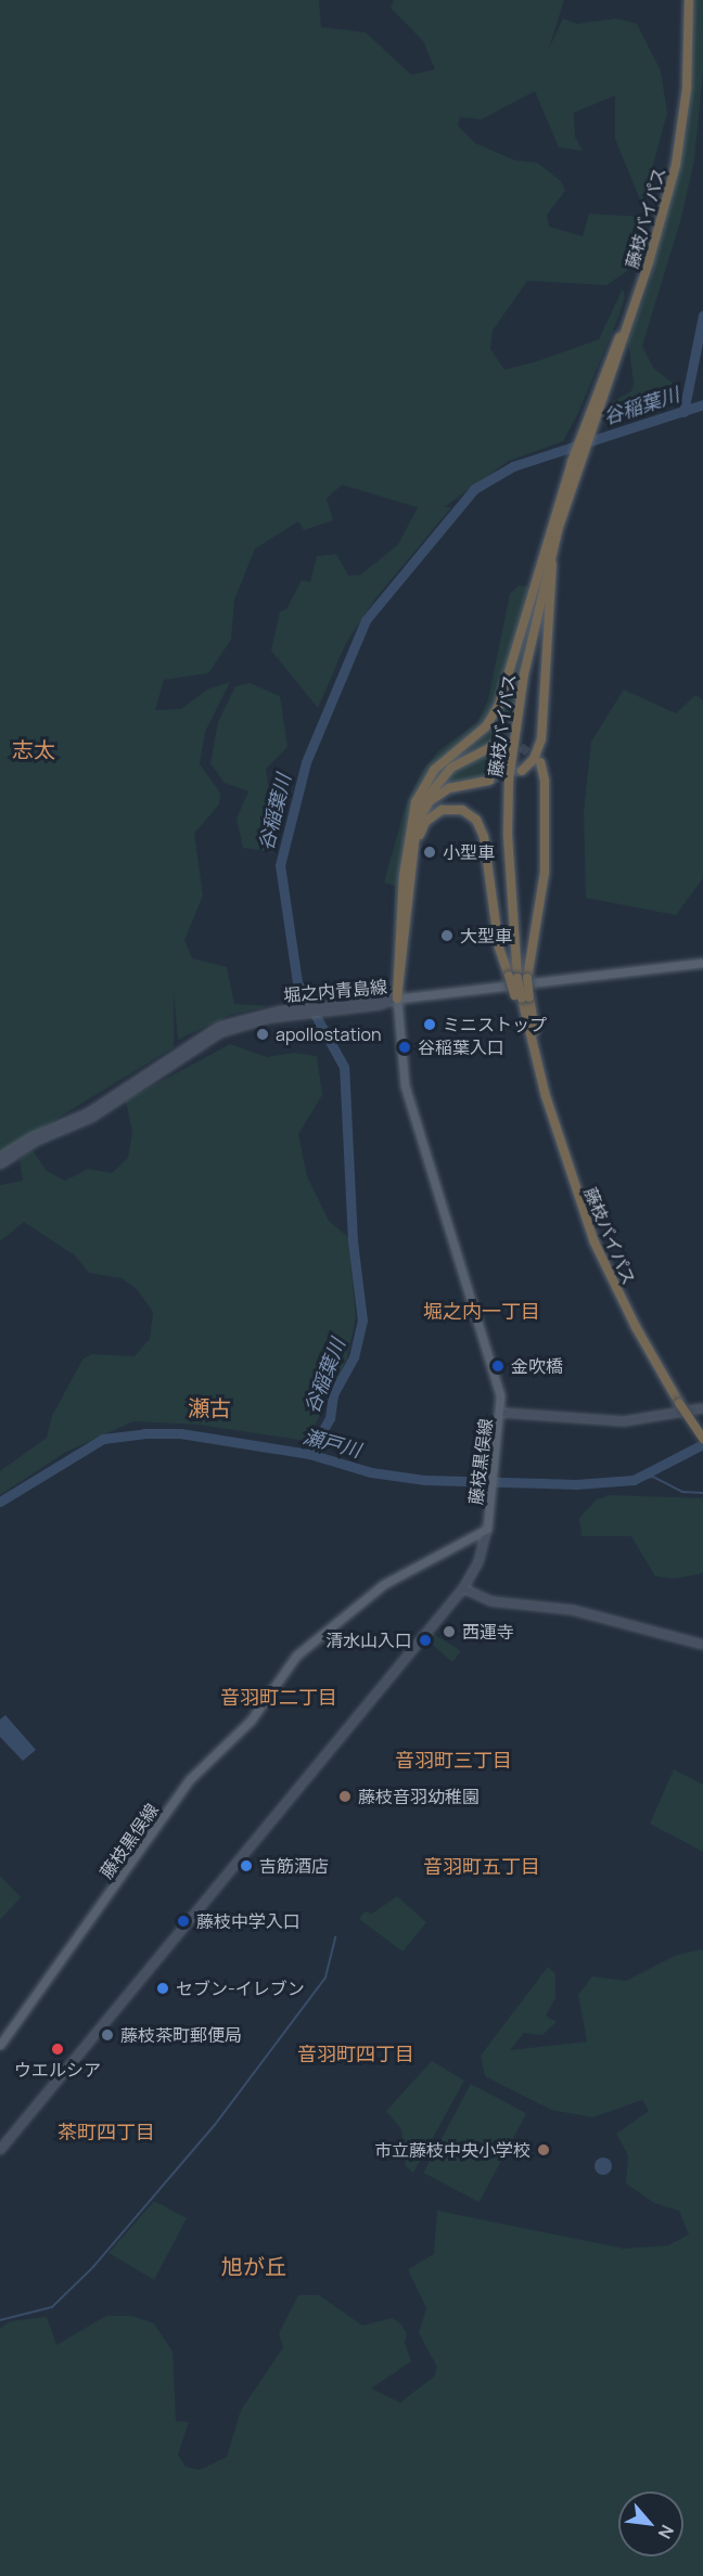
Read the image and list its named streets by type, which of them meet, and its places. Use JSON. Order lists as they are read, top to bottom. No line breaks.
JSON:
{"streets":{"highway":["藤枝バイパス"],"main road":["藤枝黒俣線"],"street":["堀之内青島線"]},"crossings":[["堀之内青島線","藤枝黒俣線"]],"districts":["志太","堀之内一丁目","瀬古","音羽町二丁目","音羽町三丁目","音羽町五丁目","音羽町四丁目","茶町四丁目","旭が丘"],"water":["谷稲葉川","瀬戸川"],"places":["小型車","大型車","ミニストップ","apollostation","谷稲葉入口","金吹橋","西運寺","清水山入口","藤枝音羽幼稚園","吉筋酒店","藤枝中学入口","セブン-イレブン","藤枝茶町郵便局","ウエルシア","市立藤枝中央小学校"],"north":"bottom right"}
